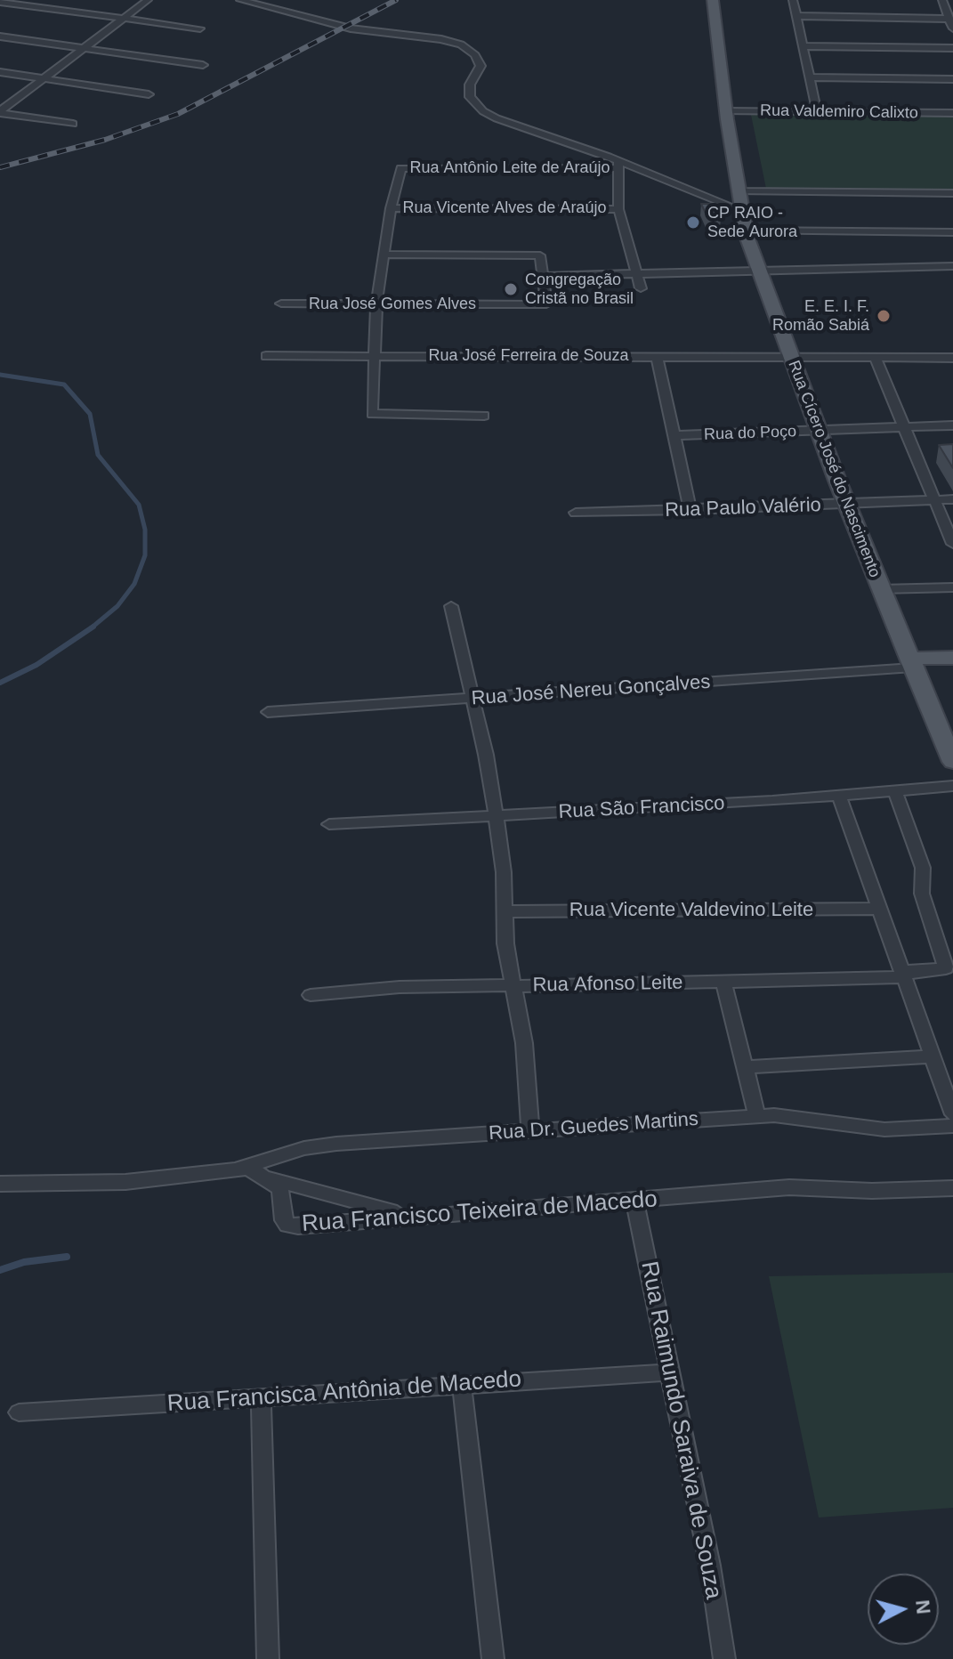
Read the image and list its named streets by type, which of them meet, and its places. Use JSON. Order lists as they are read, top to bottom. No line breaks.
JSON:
{"streets":{"main road":["Rua Cícero José do Nascimento","Rua José Nereu Gonçalves"],"street":["Rua Valdemiro Calixto","Rua Antônio Leite de Araújo","Rua Vicente Alves de Araújo","Rua José Gomes Alves","Rua José Ferreira de Souza","Rua do Poço","Rua Paulo Valério","Rua São Francisco","Rua Vicente Valdevino Leite","Rua Afonso Leite","Rua Dr. Guedes Martins","Rua Francisco Teixeira de Macedo","Rua Francisca Antônia de Macedo","Rua Raimundo Saraiva de Souza"]},"crossings":[["Rua Valdemiro Calixto","Rua Cícero José do Nascimento"],["Rua Antônio Leite de Araújo","Rua Vicente Alves de Araújo"],["Rua José Ferreira de Souza","Rua Cícero José do Nascimento"],["Rua do Poço","Rua Cícero José do Nascimento"],["Rua Cícero José do Nascimento","Rua Paulo Valério"],["Rua Cícero José do Nascimento","Rua José Nereu Gonçalves"],["Rua São Francisco","Rua Afonso Leite"],["Rua Francisco Teixeira de Macedo","Rua Raimundo Saraiva de Souza"],["Rua Francisca Antônia de Macedo","Rua Raimundo Saraiva de Souza"]],"places":["CP RAIO - Sede Aurora","Congregação Cristã no Brasil","E. E. I. F. Romão Sabiá"],"north":"right"}
